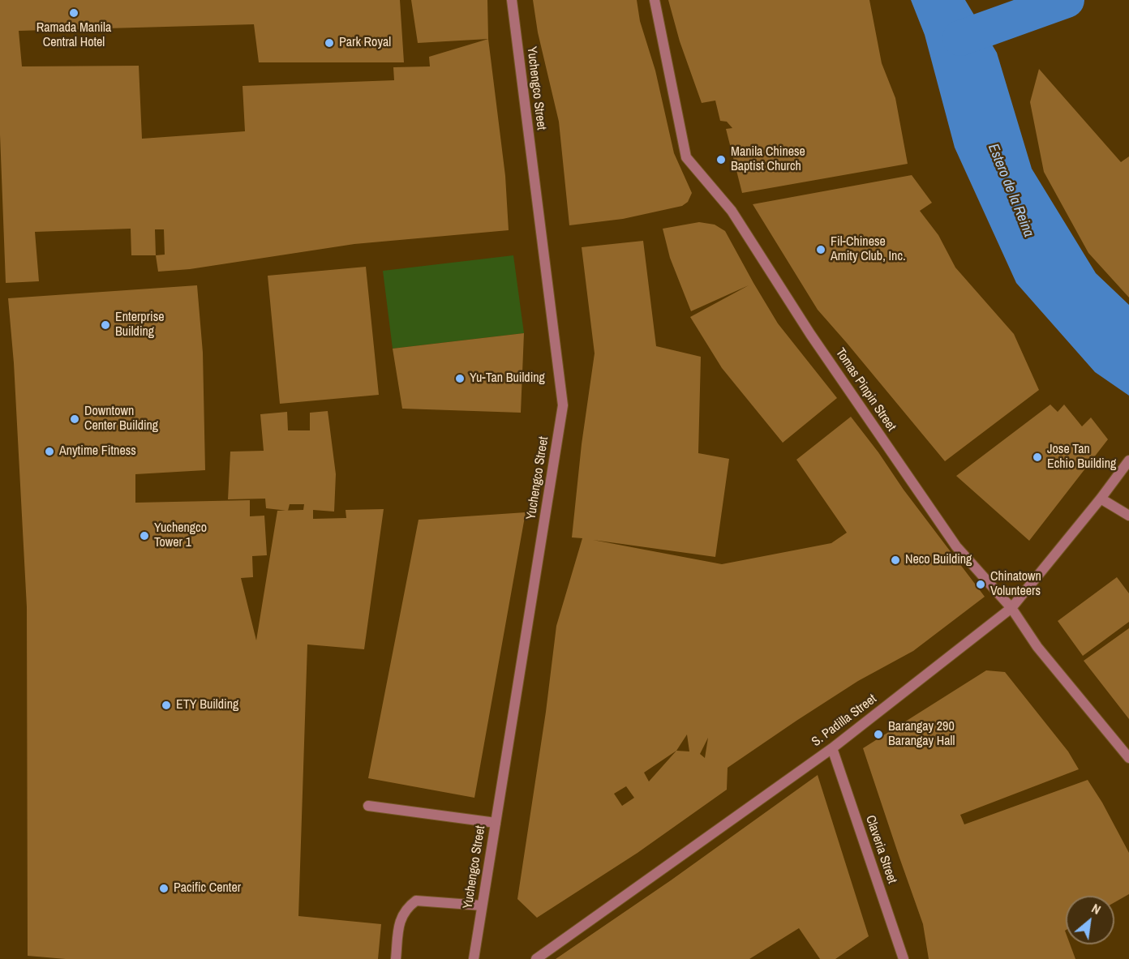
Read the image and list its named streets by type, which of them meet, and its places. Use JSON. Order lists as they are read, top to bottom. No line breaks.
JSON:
{"streets":{"street":["Yuchengco Street","Tomas Pinpin Street","S. Padilla Street","Claveria Street"]},"crossings":[["Tomas Pinpin Street","S. Padilla Street"],["S. Padilla Street","Claveria Street"]],"water":["Estero de la Reina"],"places":["Ramada Manila Central Hotel","Park Royal","Manila Chinese Baptist Church","Fil-Chinese Amity Club, Inc.","Enterprise Building","Yu-Tan Building","Downtown Center Building","Anytime Fitness","Jose Tan Echio Building","Yuchengco Tower 1","Neco Building","Chinatown Volunteers","ETY Building","Barangay 290 Barangay Hall","Pacific Center"],"north":"top right"}
